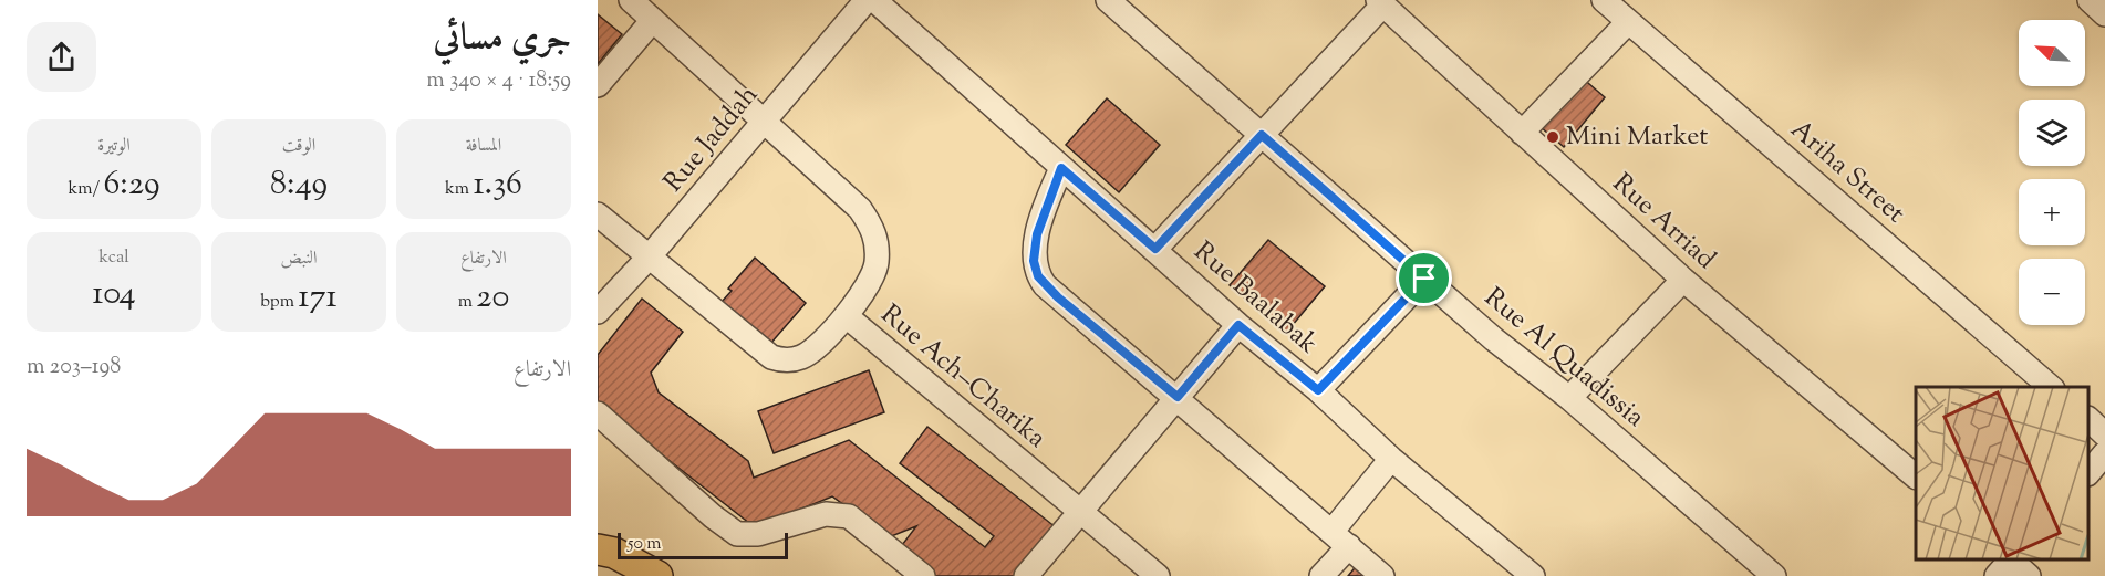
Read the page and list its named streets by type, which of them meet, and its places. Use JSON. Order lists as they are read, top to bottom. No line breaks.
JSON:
{"streets":{"street":["Rue Jaddah","Ariha Street","Rue Arriad","Rue Baalabak","Rue Al Quadissia","Rue Ach–Charika"]},"crossings":[["Rue Jaddah","Rue Ach–Charika"]],"places":["Mini Market"],"scale_bar":"50 m","north":"top left","page":{"heading":["جري مسائي","18:59 · 4 × 340 m"],"map_buttons":["+","−"],"stats":[["المسافة","1.36 km"],["الوقت","8:49"],["الوتيرة","6:29 /km"],["الارتفاع","20 m"],["النبض","171 bpm"],["kcal","104"]],"chart":["الارتفاع","198–203 m"],"scale":"50 m"}}
